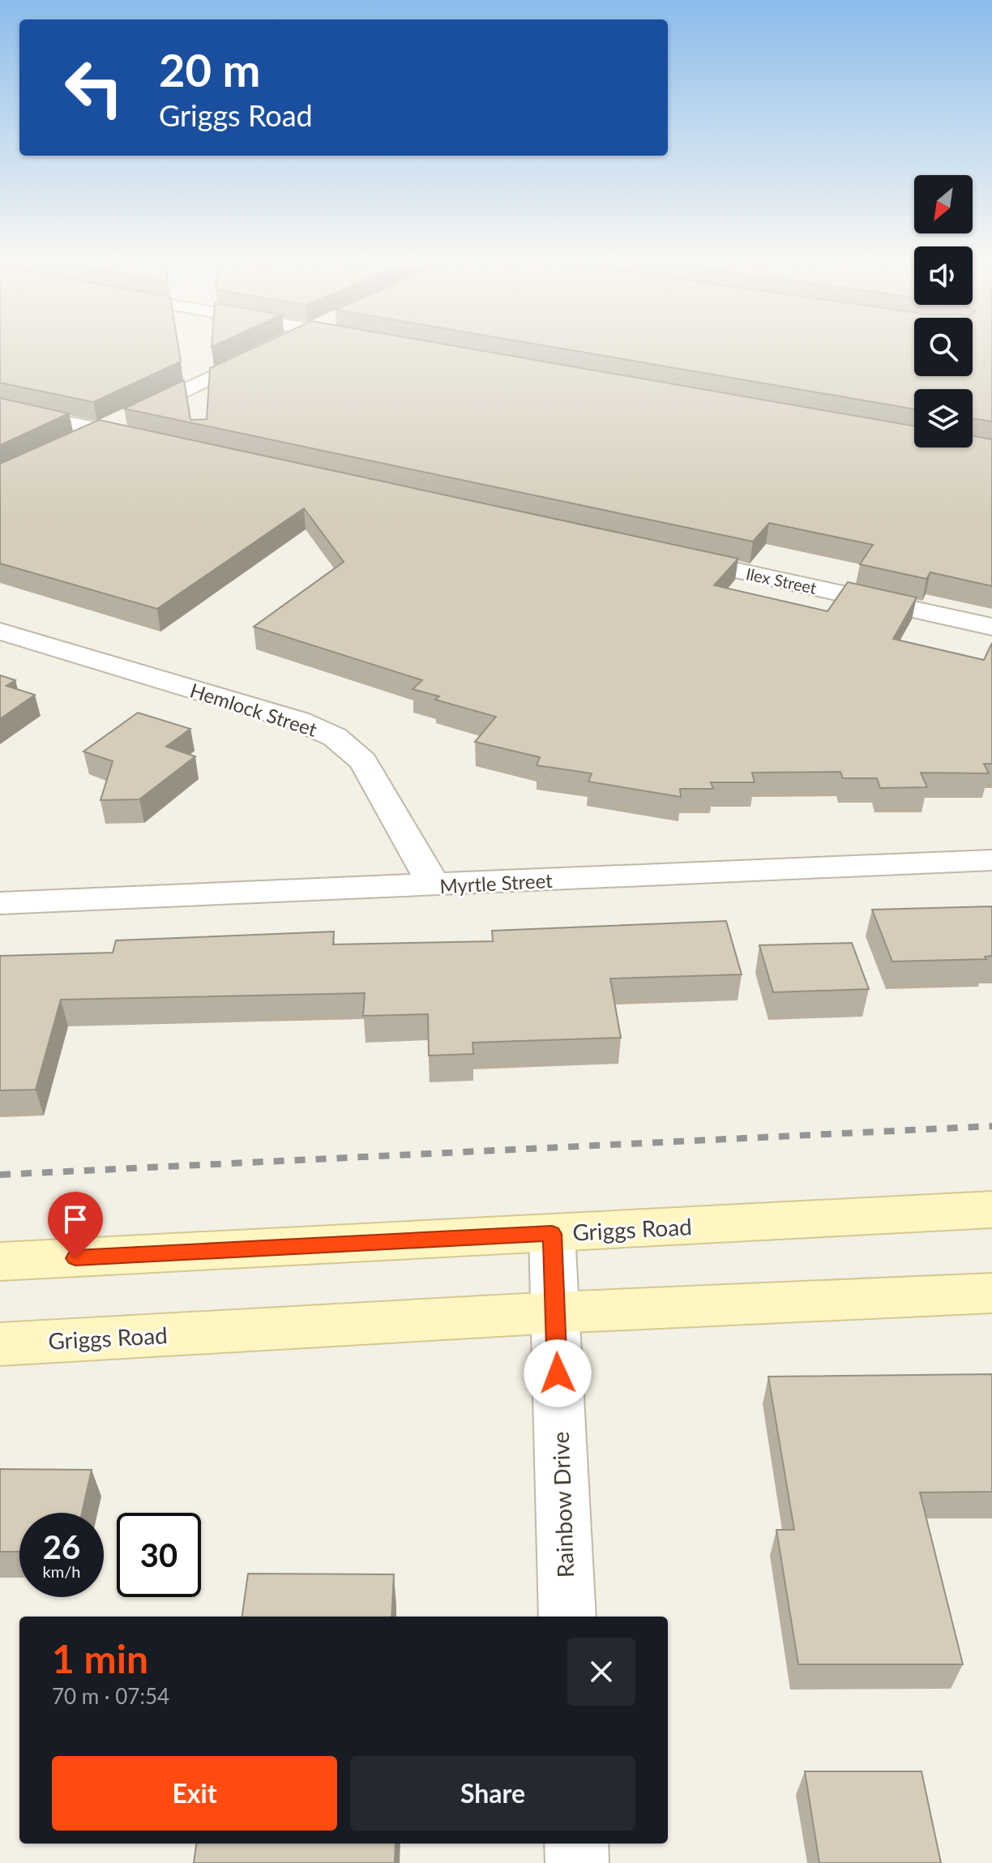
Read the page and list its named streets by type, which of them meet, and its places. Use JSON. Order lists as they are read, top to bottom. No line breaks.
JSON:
{"streets":{"main road":["Griggs Road"],"street":["Ilex Street","Hemlock Street","Myrtle Street","Rainbow Drive"]},"crossings":[["Hemlock Street","Myrtle Street"],["Griggs Road","Rainbow Drive"]],"north":"bottom left","page":{"turn":["20 m","Griggs Road"],"speed":"26 km/h","limit":"30","heading":["1 min","70 m · 07:54"],"buttons":["Exit","Share"]}}
